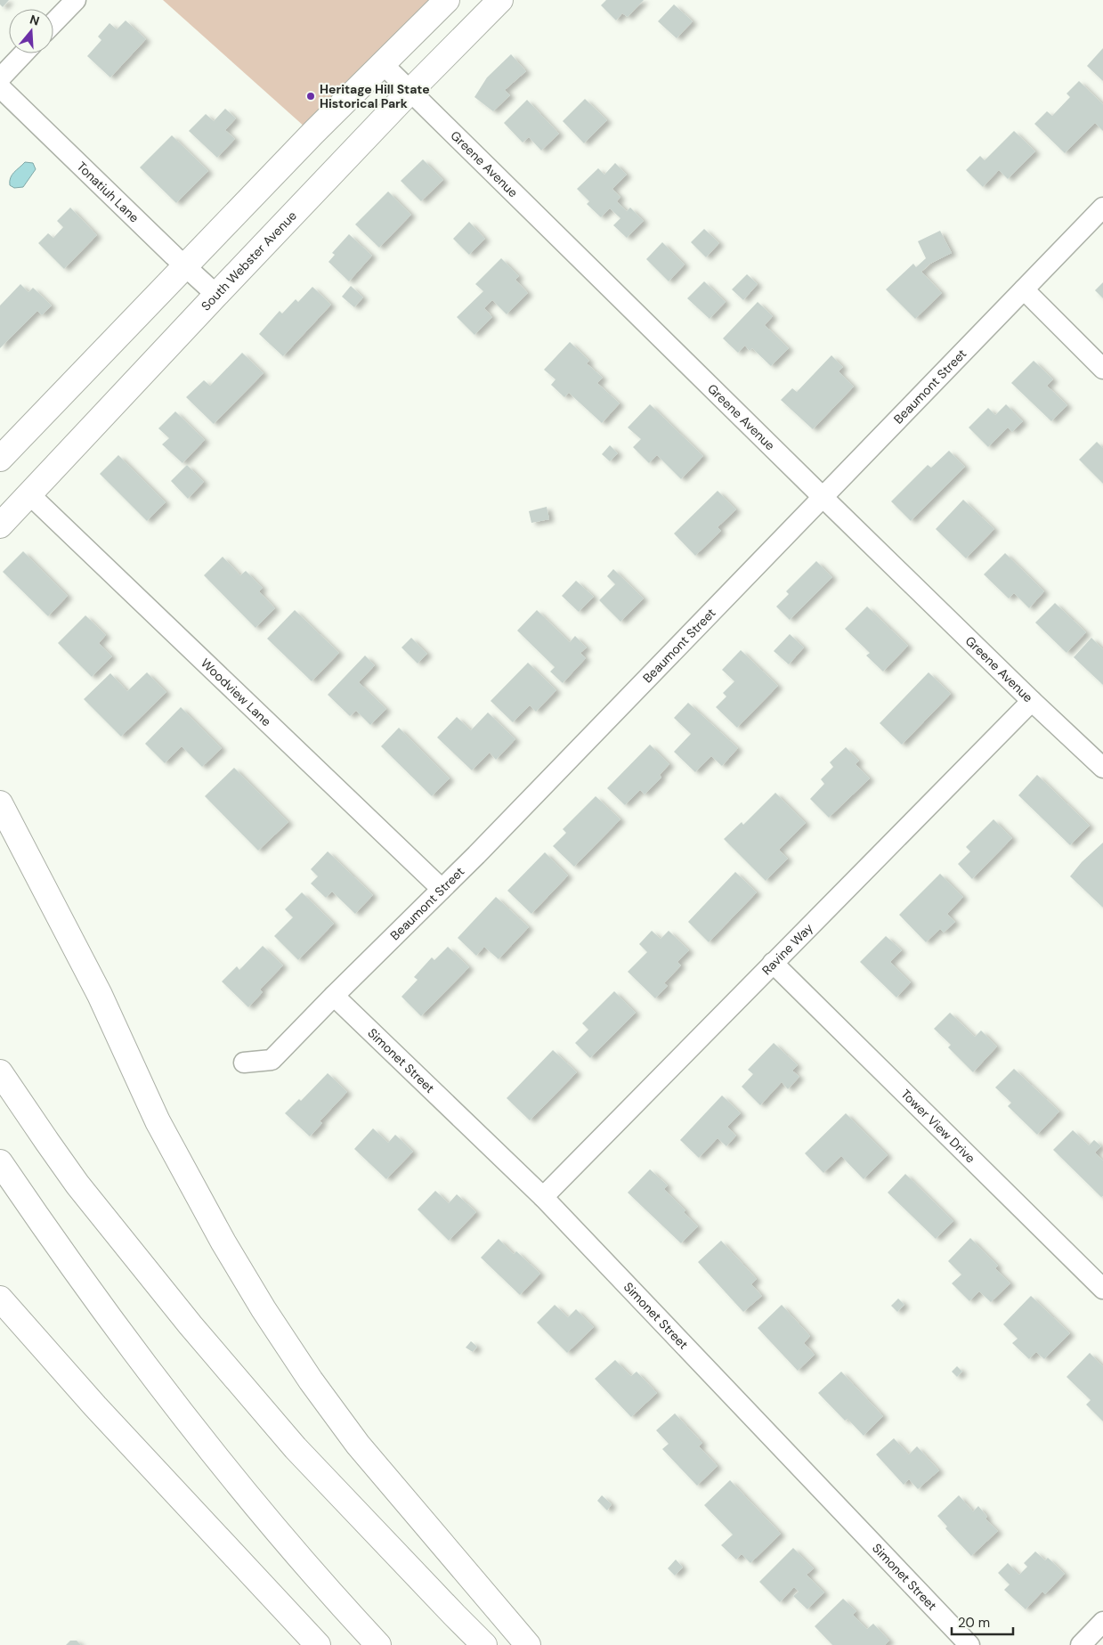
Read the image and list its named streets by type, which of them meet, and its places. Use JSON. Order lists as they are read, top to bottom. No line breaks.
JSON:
{"streets":{"main road":["South Webster Avenue"],"street":["Greene Avenue","Tonatiuh Lane","Beaumont Street","Woodview Lane","Ravine Way","Simonet Street","Tower View Drive"]},"crossings":[["Greene Avenue","South Webster Avenue"],["Greene Avenue","Beaumont Street"],["Greene Avenue","Ravine Way"],["Tonatiuh Lane","South Webster Avenue"],["South Webster Avenue","Woodview Lane"],["Beaumont Street","Woodview Lane"],["Beaumont Street","Simonet Street"],["Ravine Way","Simonet Street"],["Ravine Way","Tower View Drive"]],"places":["Heritage Hill State Historical Park"],"scale_bar":"20 m","north":"top"}
